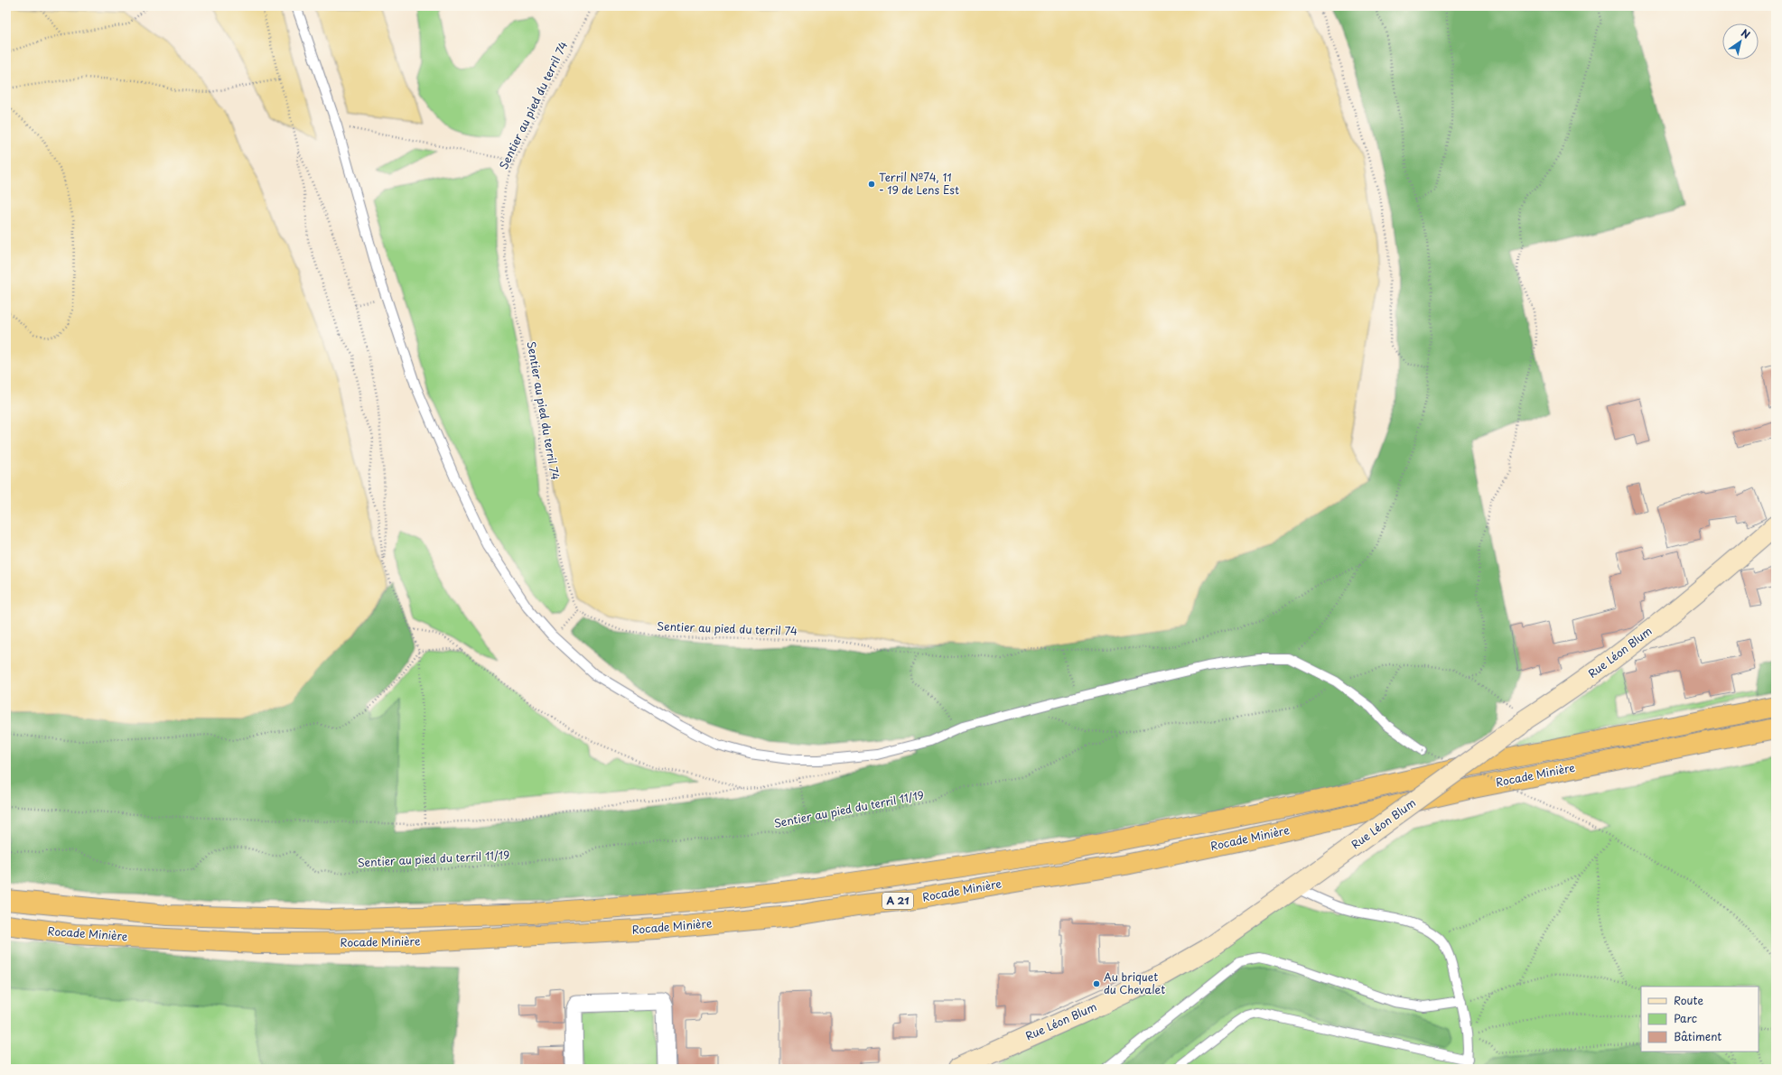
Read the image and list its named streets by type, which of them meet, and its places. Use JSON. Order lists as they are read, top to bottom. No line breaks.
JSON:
{"streets":{"highway":["Rocade Minière","A 21"],"street":["Rue Léon Blum"],"path":["Sentier au pied du terril 74","Sentier au pied du terril 11/19"]},"places":["Terril №74, 11 - 19 de Lens Est","Au briquet du Chevalet"],"legend":["Route","Parc","Bâtiment"],"north":"top right"}
